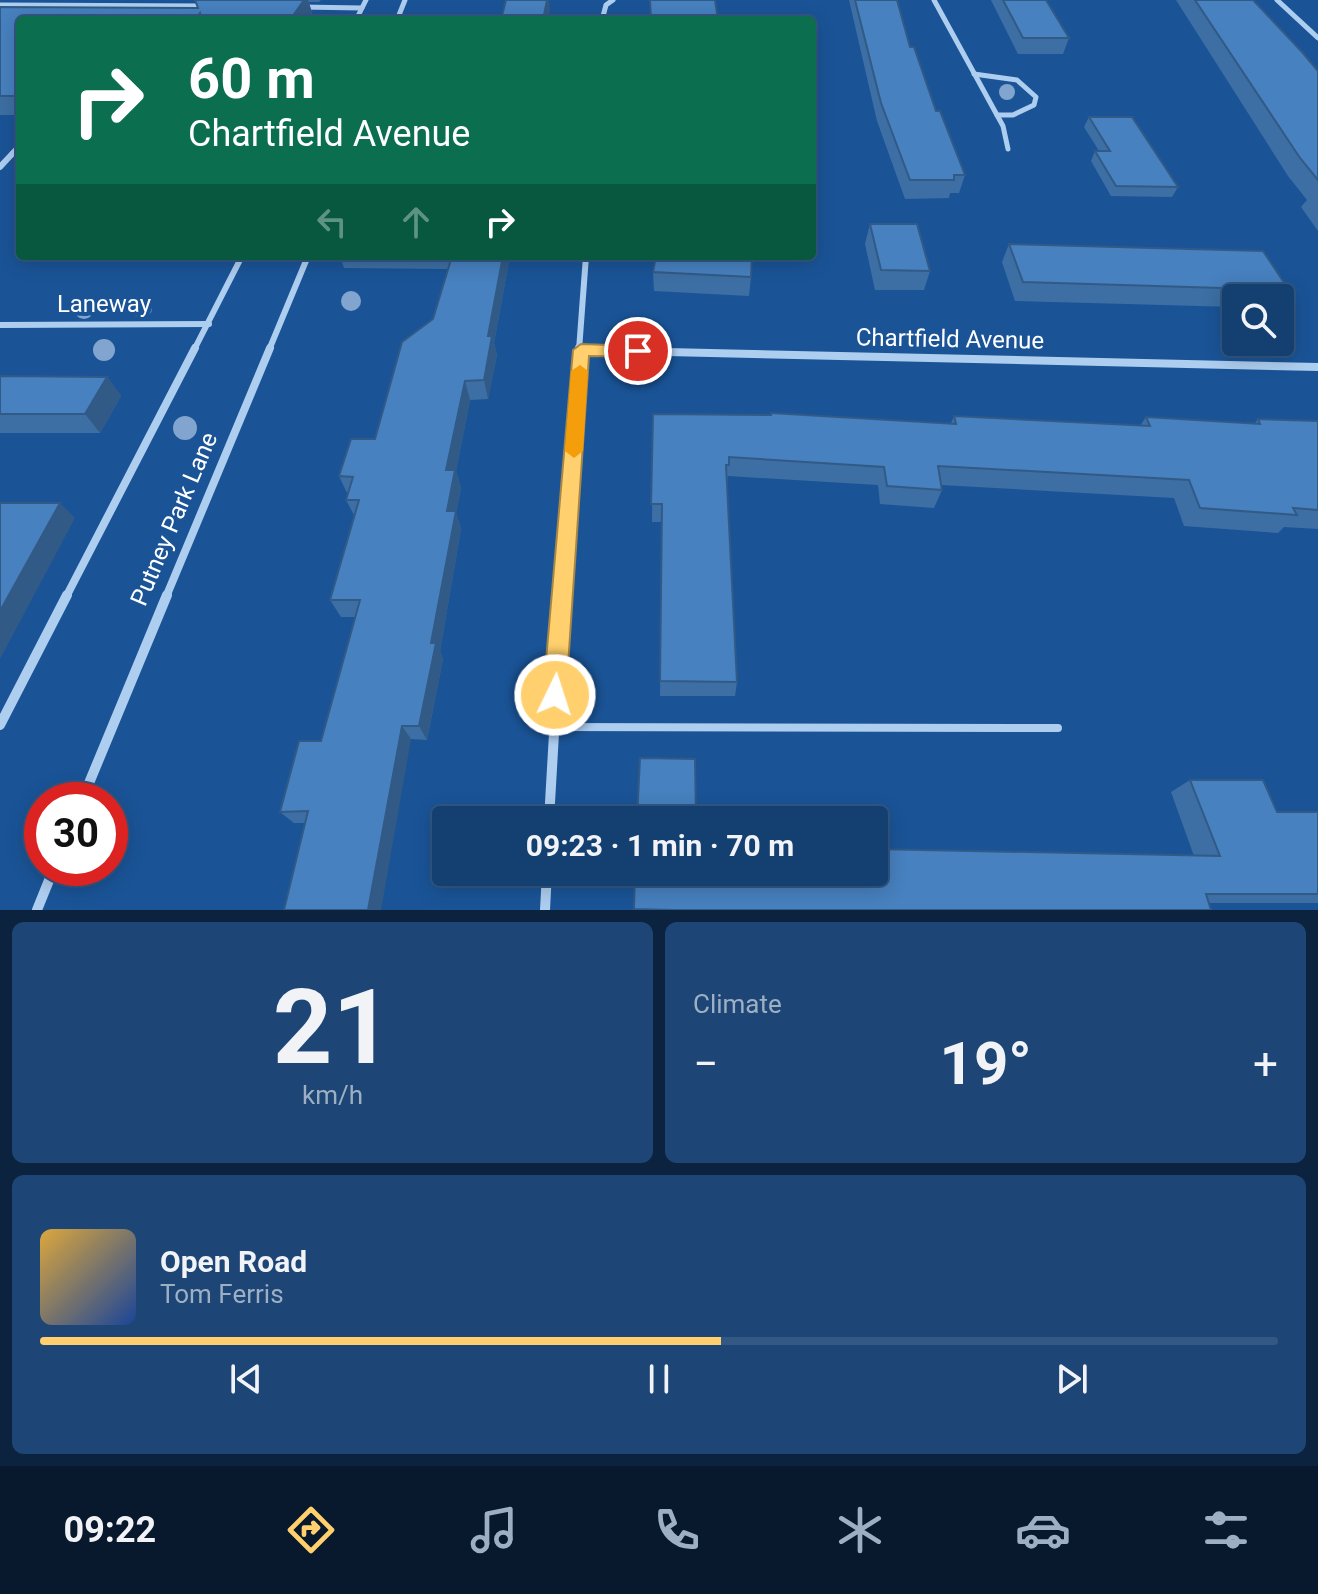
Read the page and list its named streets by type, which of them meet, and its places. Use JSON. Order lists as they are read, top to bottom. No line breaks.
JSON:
{"streets":{"street":["Laneway","Chartfield Avenue","Putney Park Lane"]},"page":{"turn":["60 m","Chartfield Avenue"],"limit":"30","trip":"09:23 · 1 min · 70 m","tile":[["21","km/h"],"Climate"],"heat":["−","19°","+"],"song":["Open Road","Tom Ferris"],"tabs":"09:22"}}
